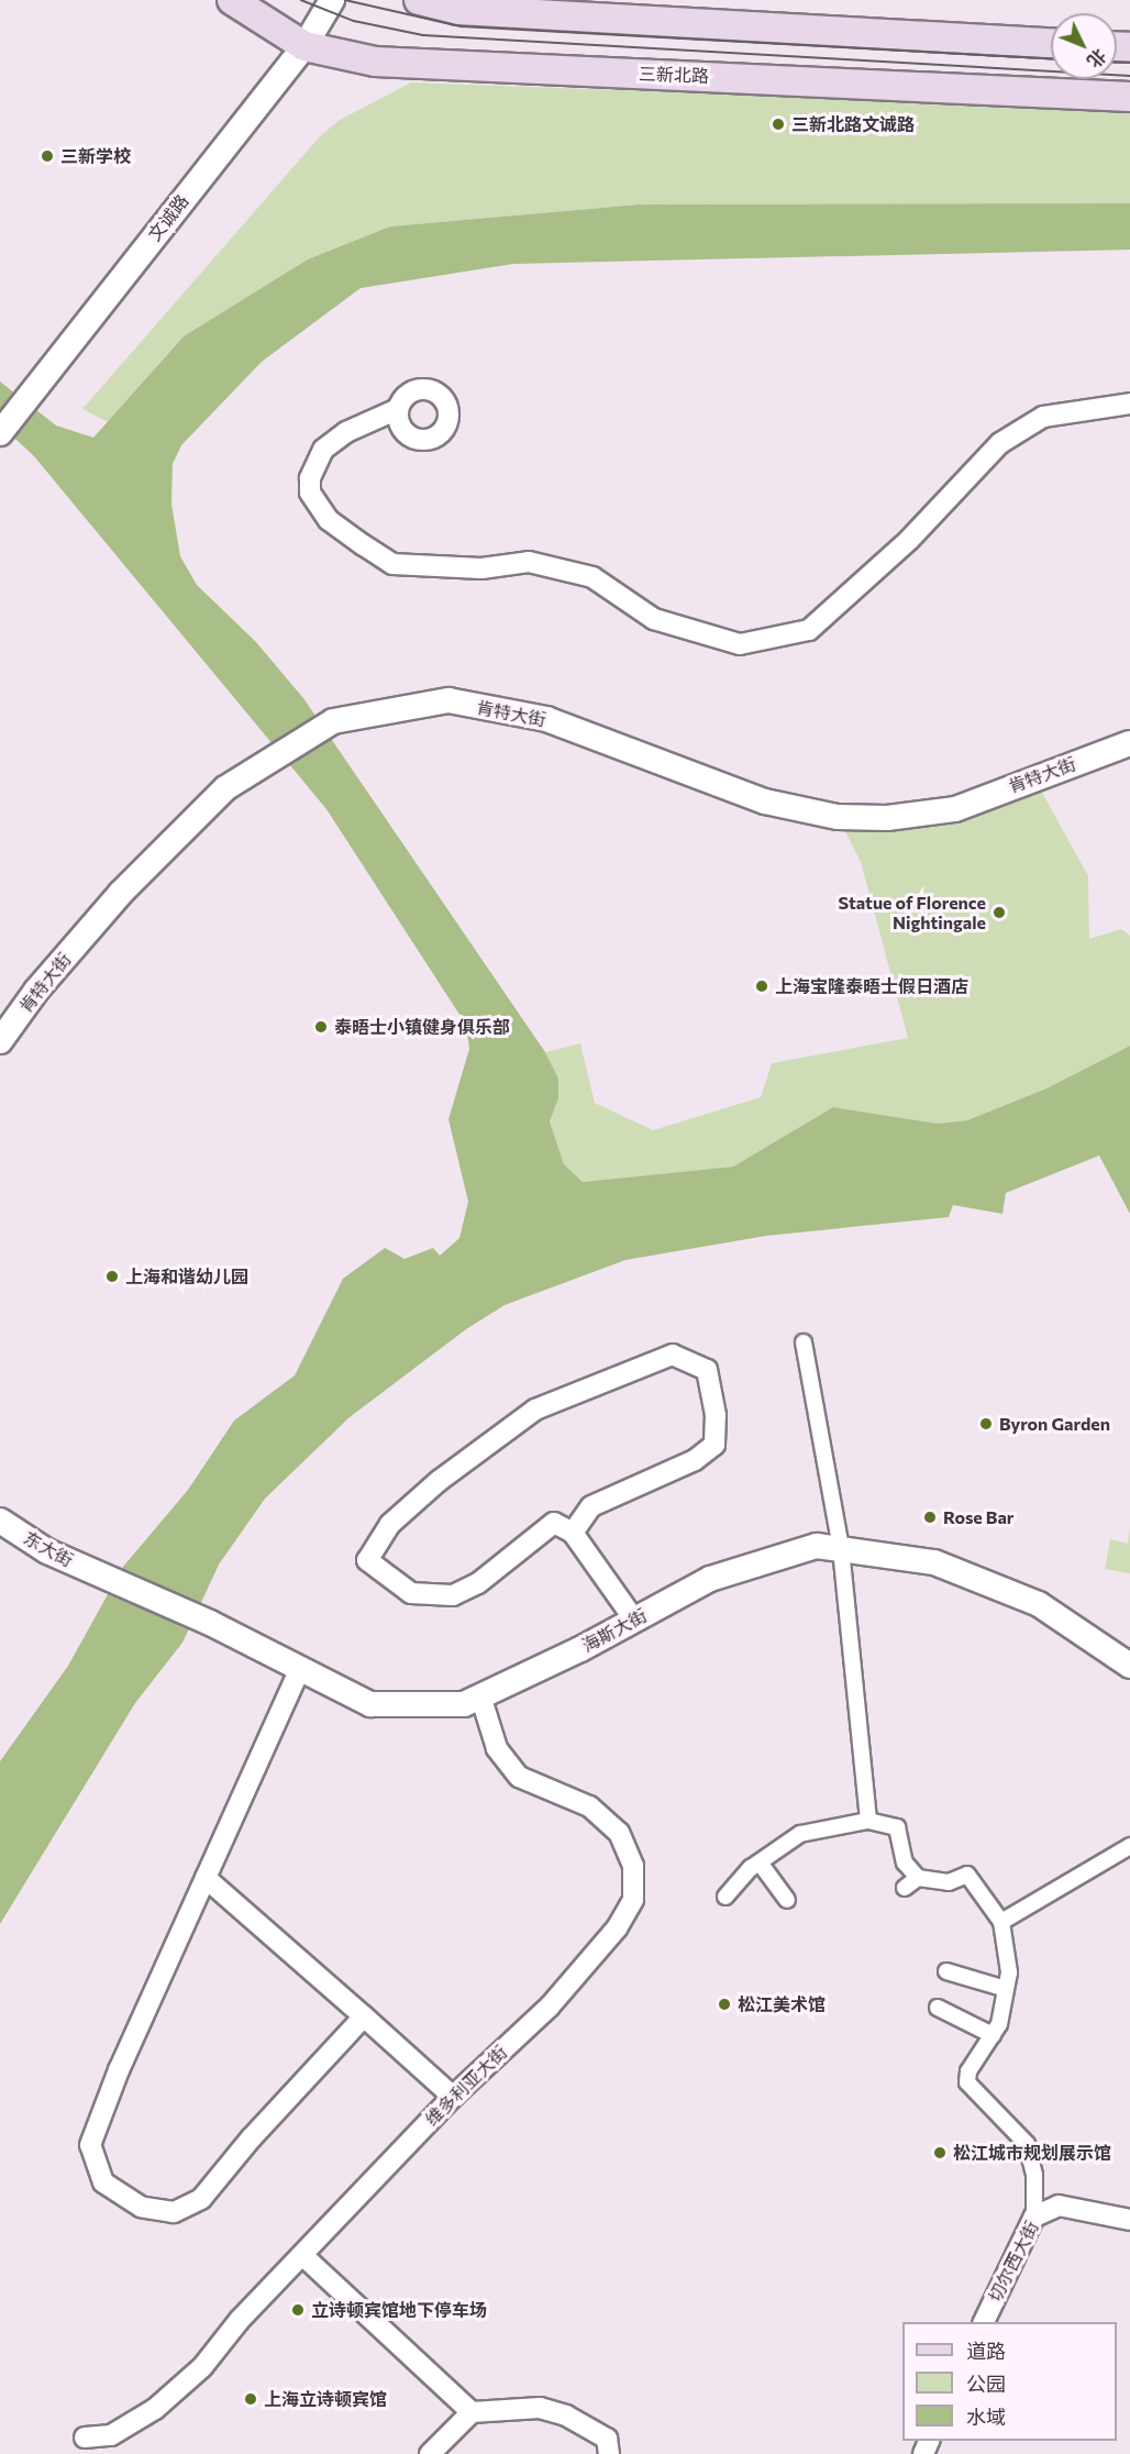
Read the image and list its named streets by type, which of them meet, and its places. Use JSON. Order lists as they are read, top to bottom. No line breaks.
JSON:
{"streets":{"main road":["三新北路"],"street":["文诚路","肯特大街","东大街","海斯大街","维多利亚大街","切尔西大街"]},"crossings":[["三新北路","文诚路"],["东大街","海斯大街"],["海斯大街","维多利亚大街"]],"places":["三新北路文诚路","三新学校","Statue of Florence Nightingale","上海宝隆泰晤士假日酒店","泰晤士小镇健身俱乐部","上海和谐幼儿园","Byron Garden","Rose Bar","松江美术馆","松江城市规划展示馆","立诗顿宾馆地下停车场","上海立诗顿宾馆"],"legend":["道路","公园","水域"],"north":"bottom right"}
